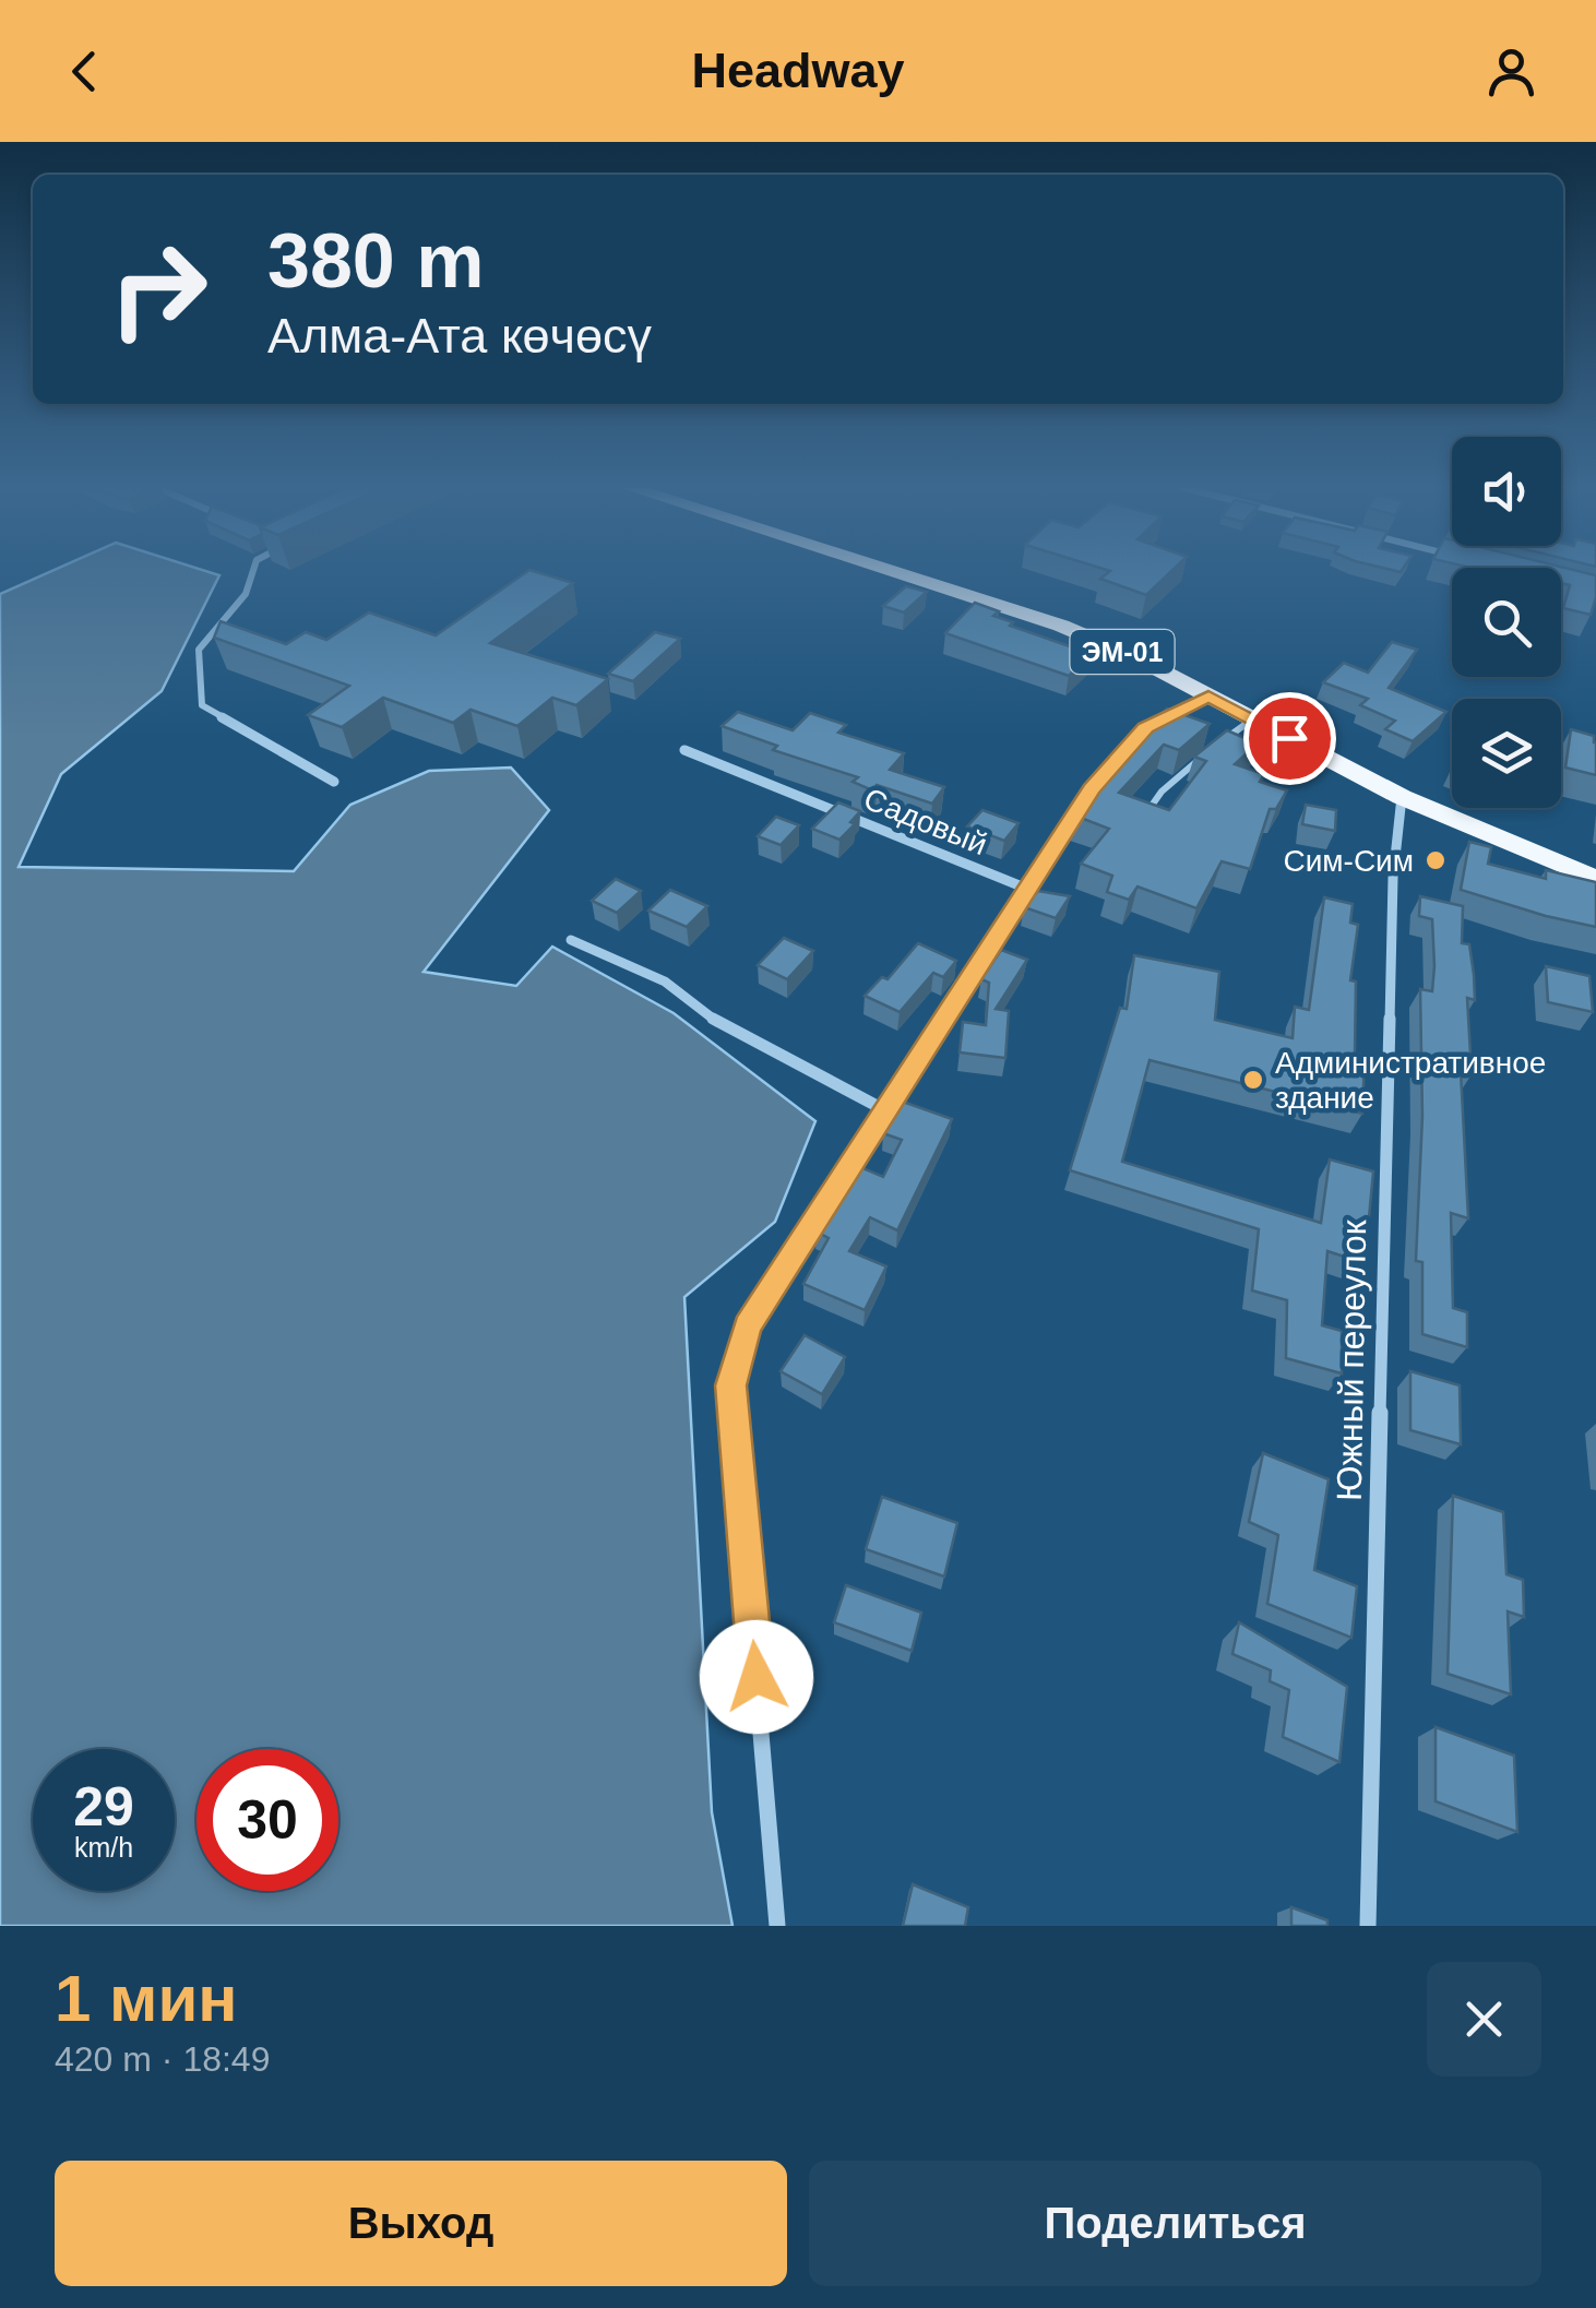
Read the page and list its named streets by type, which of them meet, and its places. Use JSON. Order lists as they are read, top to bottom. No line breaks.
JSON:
{"streets":{"highway":["ЭМ-01"],"street":["Садовый","Южный переулок"]},"crossings":[["ЭМ-01","Южный переулок"]],"places":["Сим-Сим","Административное здание"],"page":{"header":"Headway","turn":["380 m","Алма-Ата көчөсү"],"speed":"29 km/h","limit":"30","heading":["1 мин","420 m · 18:49"],"buttons":["Выход","Поделиться"]}}
